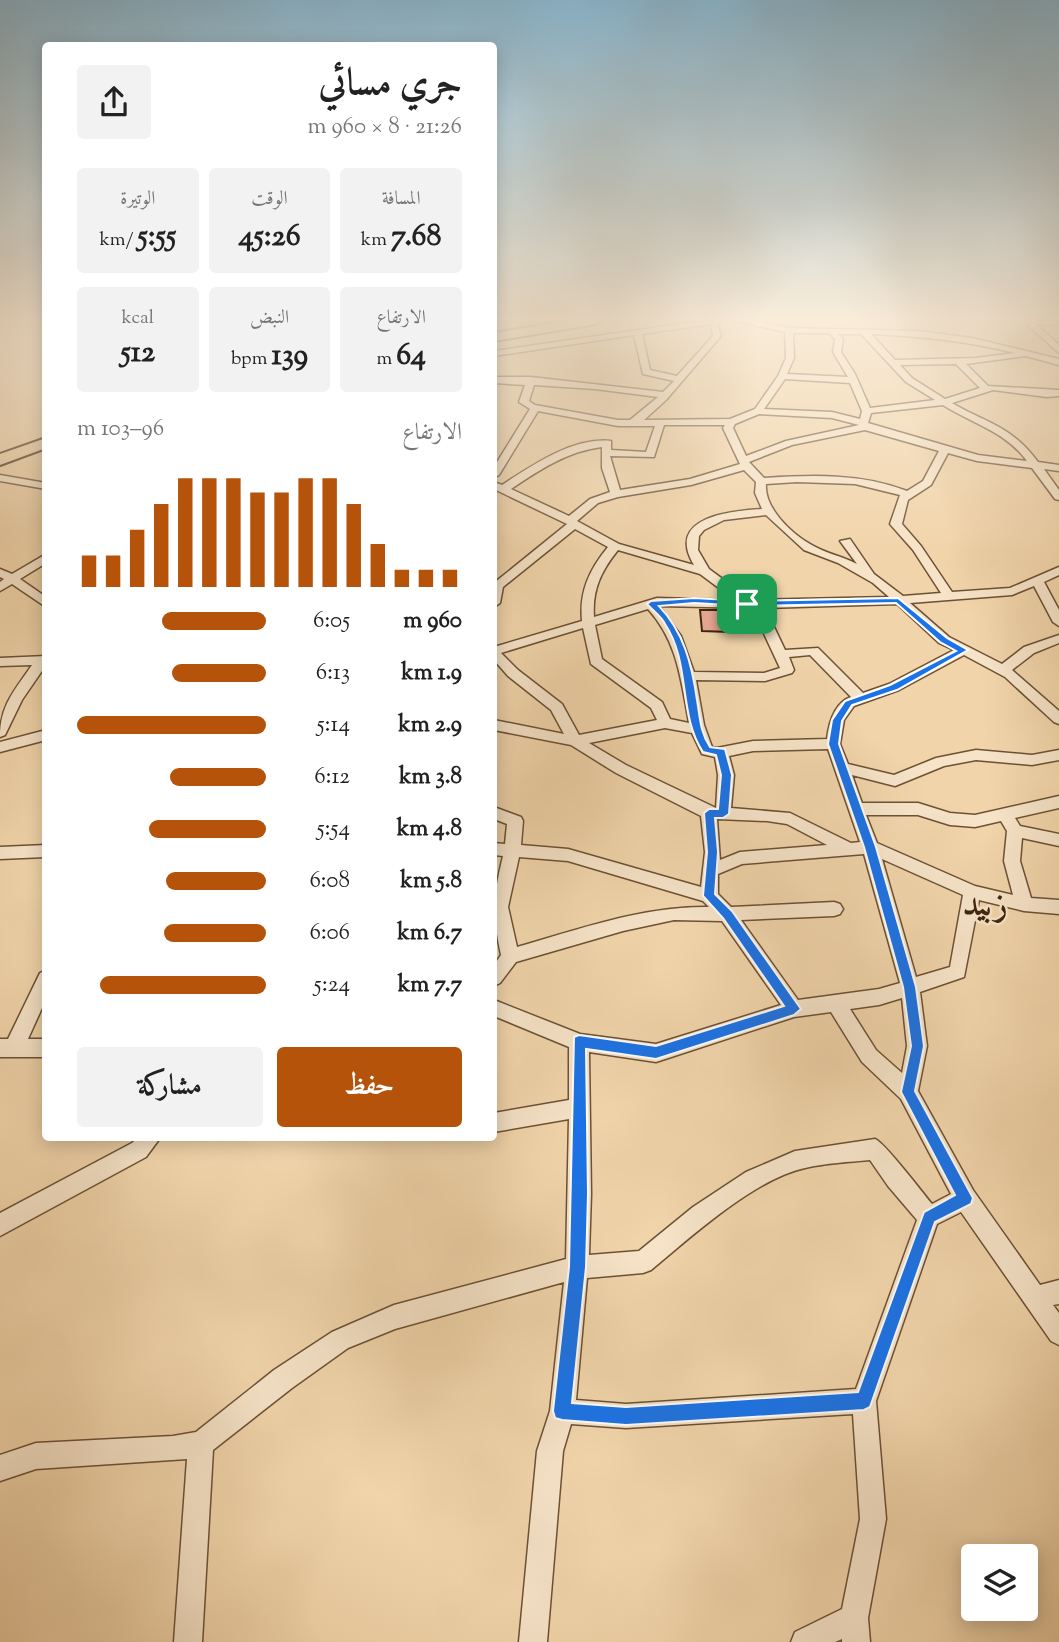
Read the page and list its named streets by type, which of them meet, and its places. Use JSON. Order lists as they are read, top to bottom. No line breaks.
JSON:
{"districts":["زبيد"],"page":{"heading":["جري مسائي","21:26 · 8 × 960 m"],"stats":[["المسافة","7.68 km"],["الوقت","45:26"],["الوتيرة","5:55 /km"],["الارتفاع","64 m"],["النبض","139 bpm"],["kcal","512"]],"chart":["الارتفاع","96–103 m"],"list":[{"name":"960 m","note":"6:05"},{"name":"1.9 km","note":"6:13"},{"name":"2.9 km","note":"5:14"},{"name":"3.8 km","note":"6:12"},{"name":"4.8 km","note":"5:54"},{"name":"5.8 km","note":"6:08"},{"name":"6.7 km","note":"6:06"},{"name":"7.7 km","note":"5:24"}],"buttons":["حفظ","مشاركة"]}}
